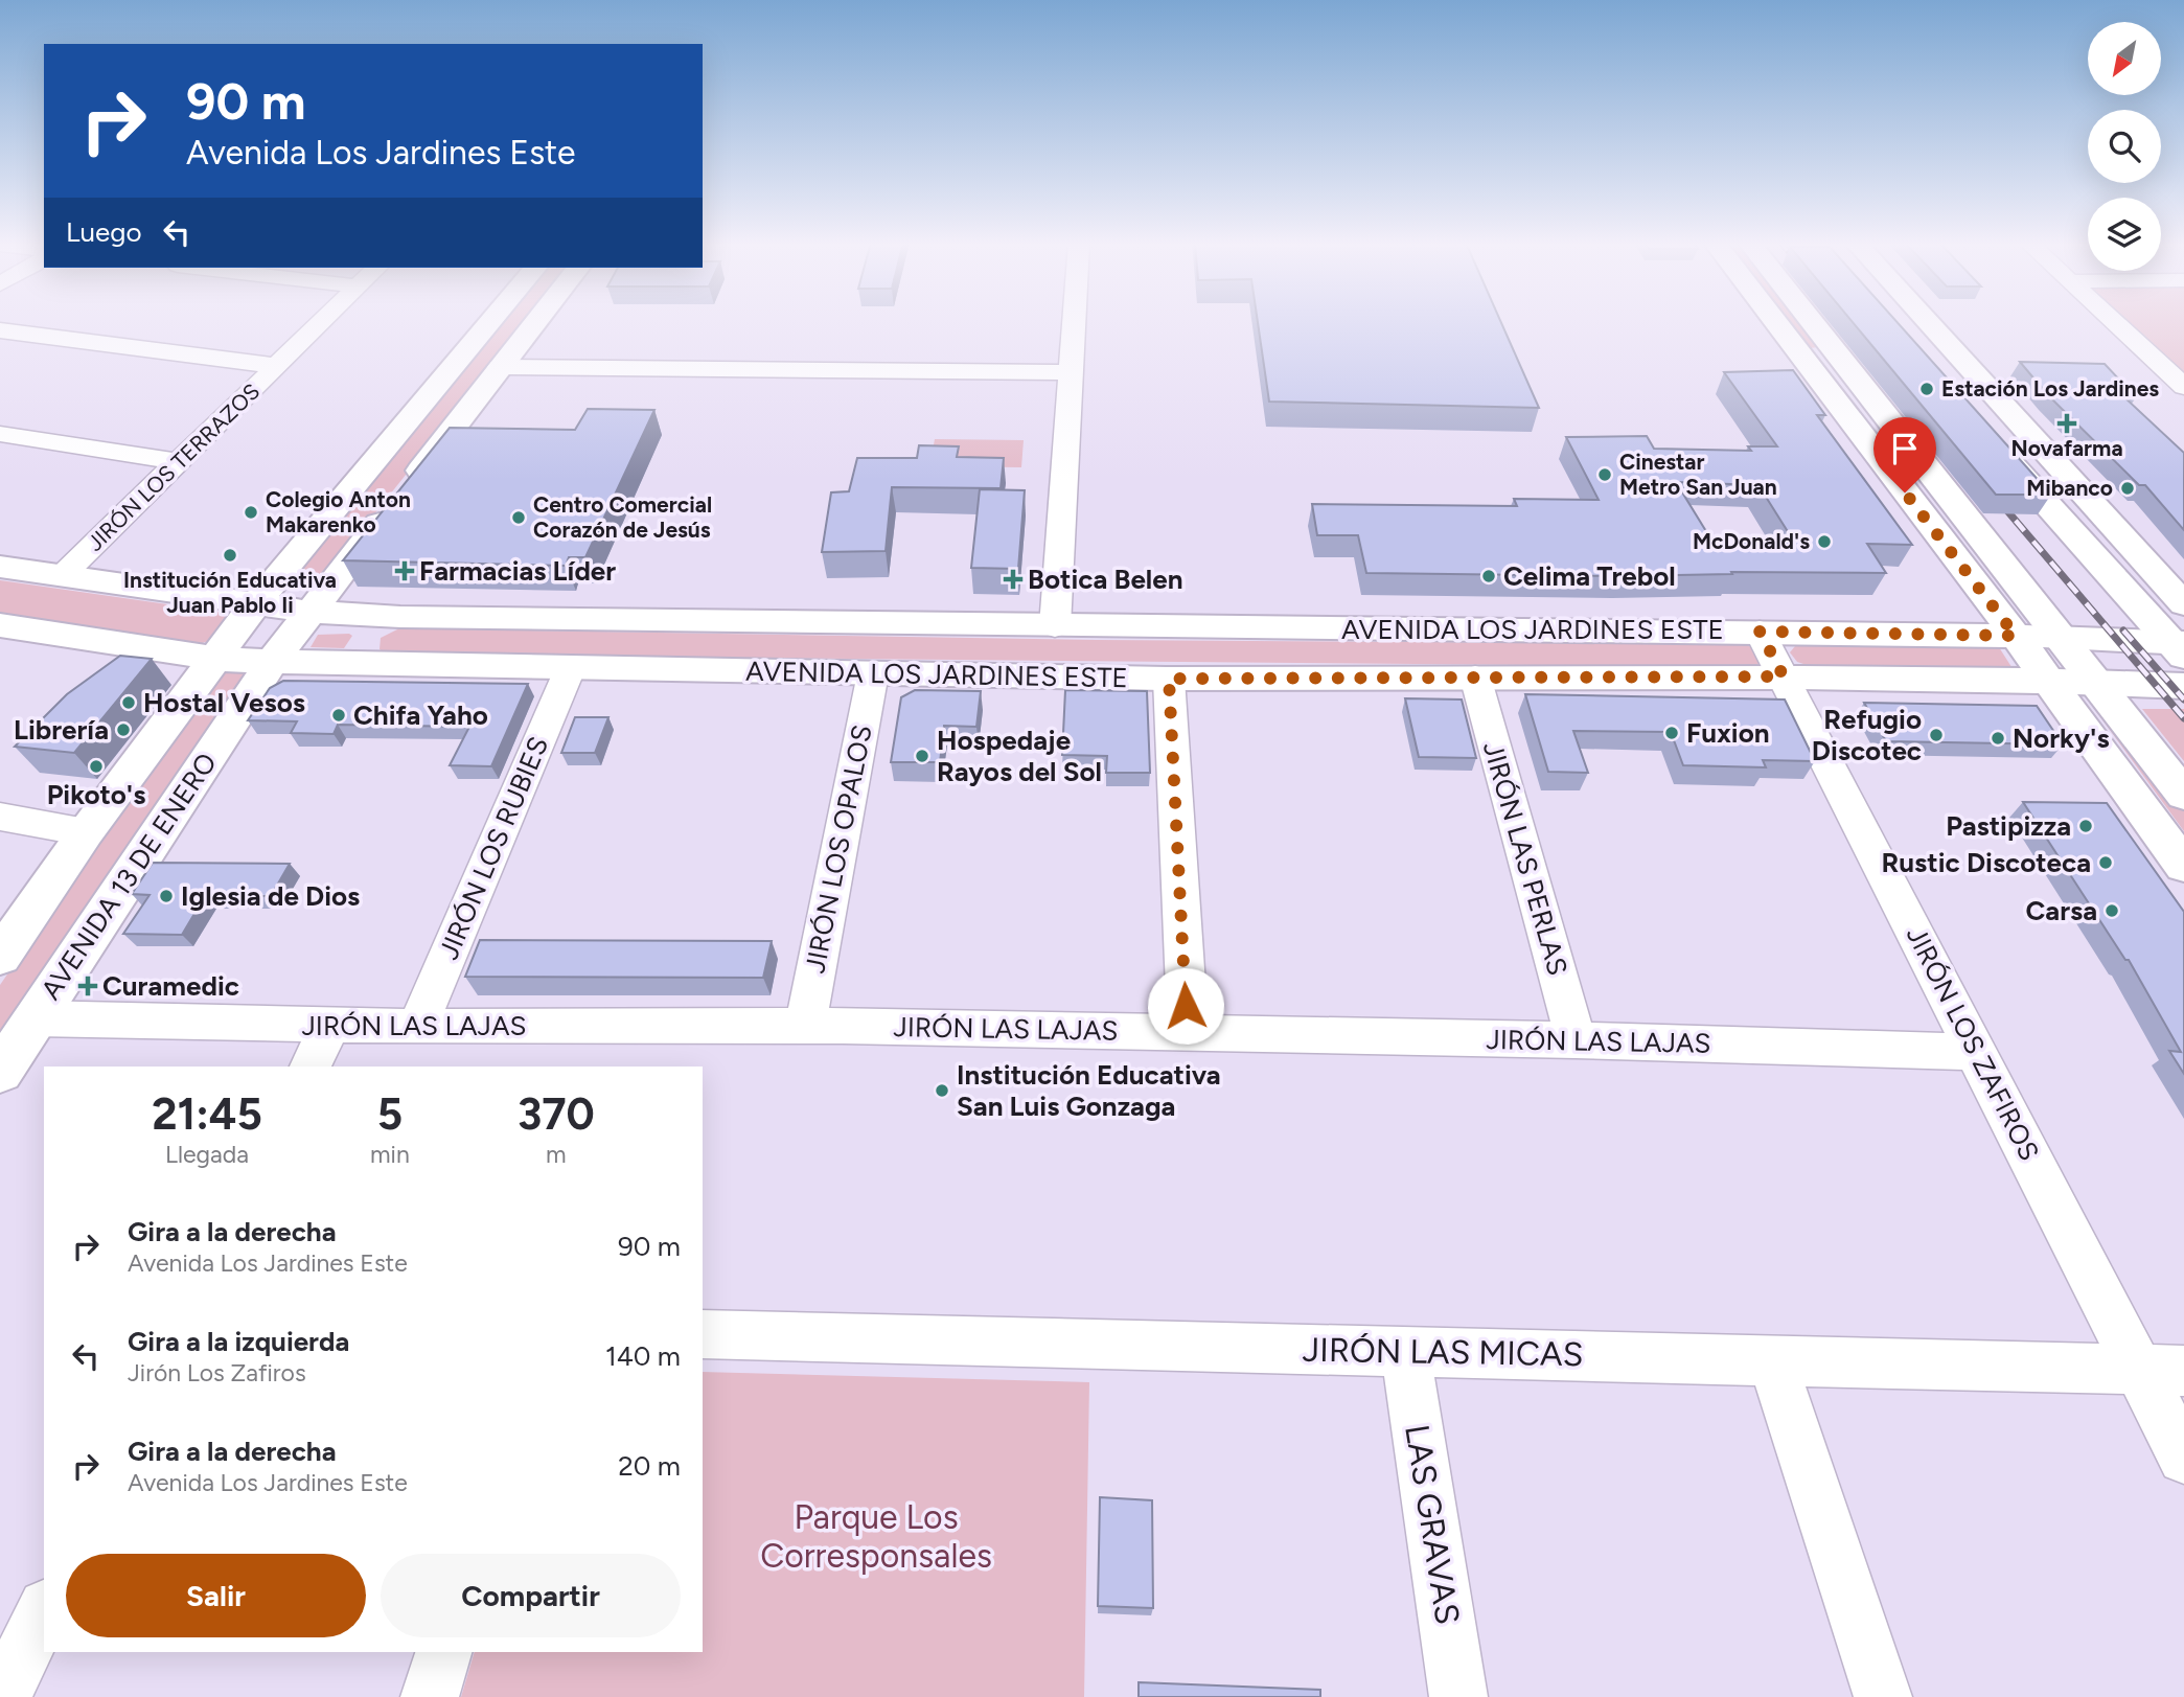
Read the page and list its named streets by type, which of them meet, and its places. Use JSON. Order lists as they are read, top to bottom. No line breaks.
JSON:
{"streets":{"main road":["AVENIDA LOS JARDINES ESTE","AVENIDA 13 DE ENERO"],"street":["JIRÓN LOS TERRAZOS","JIRÓN LOS RUBIES","JIRÓN LOS OPALOS","JIRÓN LAS PERLAS","JIRÓN LAS LAJAS","JIRÓN LOS ZAFIROS","JIRÓN LAS MICAS","LAS GRAVAS"]},"crossings":[["JIRÓN LOS TERRAZOS","AVENIDA LOS JARDINES ESTE"],["AVENIDA LOS JARDINES ESTE","JIRÓN LOS RUBIES"],["AVENIDA LOS JARDINES ESTE","JIRÓN LOS OPALOS"],["AVENIDA LOS JARDINES ESTE","JIRÓN LAS PERLAS"],["AVENIDA LOS JARDINES ESTE","AVENIDA 13 DE ENERO"],["AVENIDA LOS JARDINES ESTE","JIRÓN LOS ZAFIROS"],["JIRÓN LOS RUBIES","JIRÓN LAS LAJAS"],["JIRÓN LOS OPALOS","JIRÓN LAS LAJAS"],["JIRÓN LAS PERLAS","JIRÓN LAS LAJAS"],["AVENIDA 13 DE ENERO","JIRÓN LAS LAJAS"],["JIRÓN LAS LAJAS","JIRÓN LOS ZAFIROS"],["JIRÓN LOS ZAFIROS","JIRÓN LAS MICAS"],["JIRÓN LAS MICAS","LAS GRAVAS"]],"parks":["Parque Los Corresponsales"],"places":{"other":["Estación Los Jardines","Cinestar Metro San Juan","Mibanco","Colegio Anton Makarenko","Centro Comercial Corazón de Jesús","McDonald's","Institución Educativa Juan Pablo Ii","Celima Trebol","Hostal Vesos","Chifa Yaho","Librería","Fuxion","Refugio Discotec","Norky's","Hospedaje Rayos del Sol","Pikoto's","Pastipizza","Rustic Discoteca","Iglesia de Dios","Carsa","Institución Educativa San Luis Gonzaga"],"health":["Novafarma","Farmacias Líder","Botica Belen","Curamedic"]},"north":"bottom left","page":{"turn":["90 m","Avenida Los Jardines Este"],"then":"Luego","eta":["21:45","Llegada","5","min","370","m"],"list":[{"name":"Gira a la derecha","note":"Avenida Los Jardines Este","value":"90 m"},{"name":"Gira a la izquierda","note":"Jirón Los Zafiros","value":"140 m"},{"name":"Gira a la derecha","note":"Avenida Los Jardines Este","value":"20 m"}],"buttons":["Salir","Compartir"]}}
